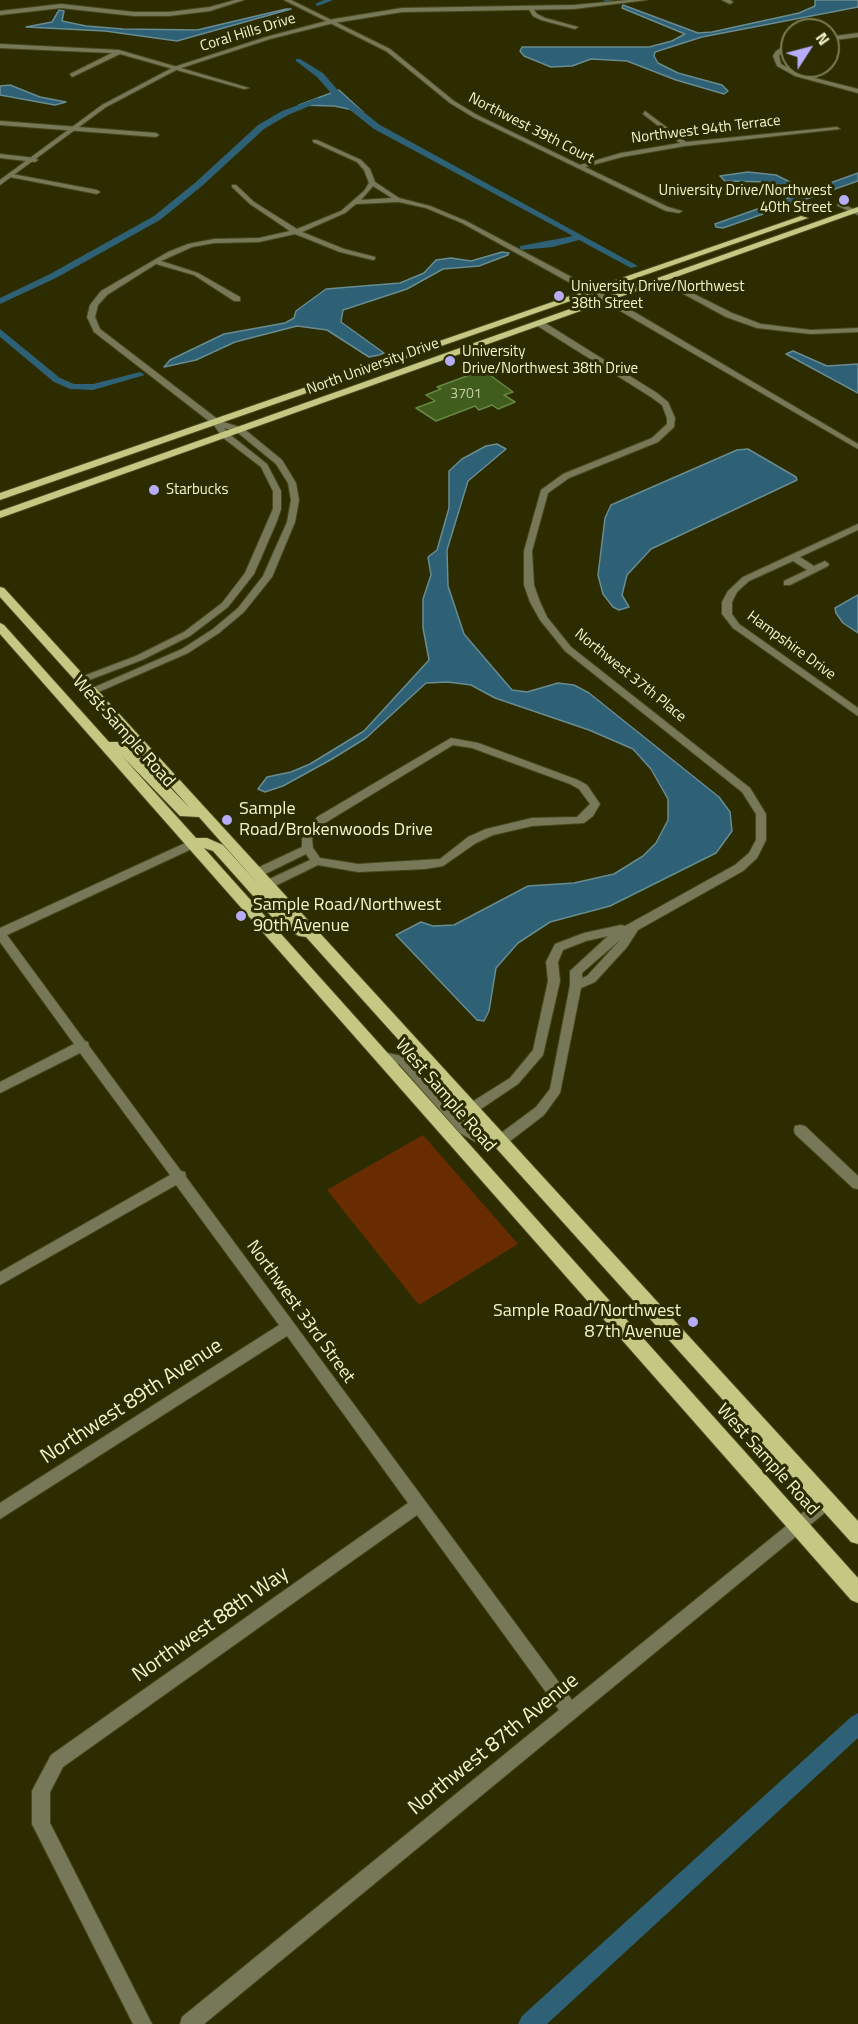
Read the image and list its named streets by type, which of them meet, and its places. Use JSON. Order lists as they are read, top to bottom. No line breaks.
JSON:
{"streets":{"main road":["North University Drive","West Sample Road"],"street":["Coral Hills Drive","Northwest 39th Court","Northwest 94th Terrace","Hampshire Drive","Northwest 37th Place","Northwest 33rd Street","Northwest 89th Avenue","Northwest 88th Way","Northwest 87th Avenue"]},"crossings":[["Coral Hills Drive","Northwest 39th Court"],["Northwest 39th Court","Northwest 94th Terrace"],["North University Drive","Northwest 37th Place"],["Northwest 37th Place","West Sample Road"],["West Sample Road","Northwest 87th Avenue"],["Northwest 33rd Street","Northwest 89th Avenue"],["Northwest 33rd Street","Northwest 88th Way"],["Northwest 33rd Street","Northwest 87th Avenue"]],"places":["University Drive/Northwest 40th Street","University Drive/Northwest 38th Street","University Drive/Northwest 38th Drive","Starbucks","Sample Road/Brokenwoods Drive","Sample Road/Northwest 90th Avenue","Sample Road/Northwest 87th Avenue"],"house_numbers":["3701"],"north":"top right"}
